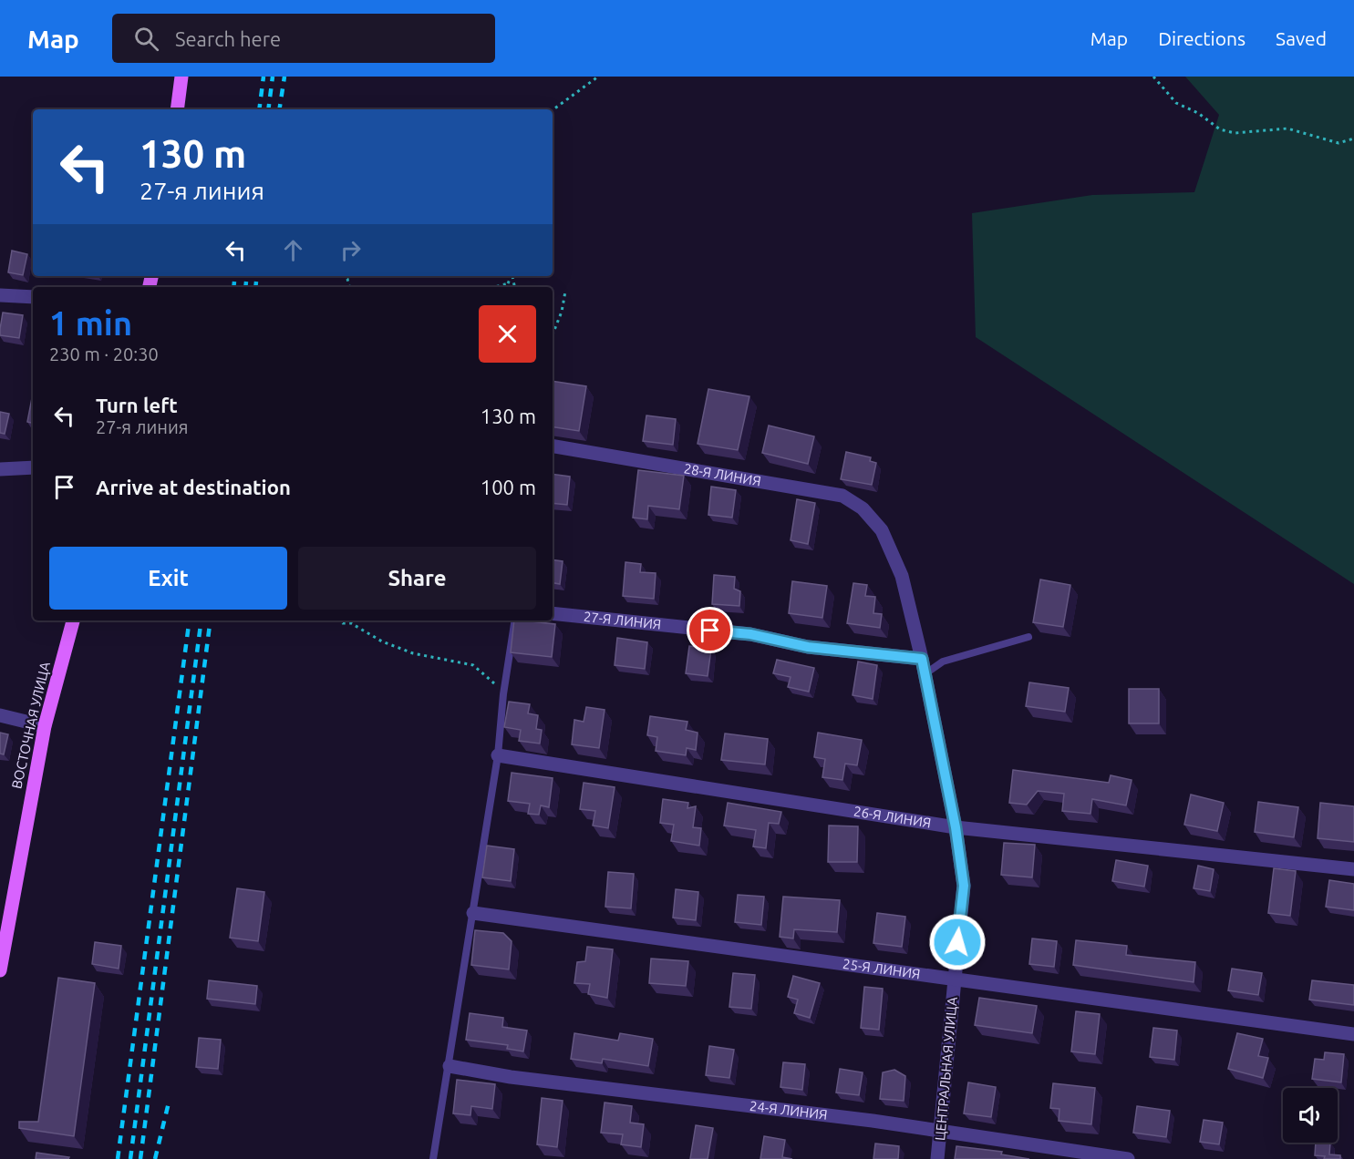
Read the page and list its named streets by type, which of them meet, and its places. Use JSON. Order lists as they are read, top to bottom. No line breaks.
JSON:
{"streets":{"main road":["ВОСТОЧНАЯ УЛИЦА"],"street":["28-Я ЛИНИЯ","27-Я ЛИНИЯ","26-Я ЛИНИЯ","25-Я ЛИНИЯ","ЦЕНТРАЛЬНАЯ УЛИЦА","24-Я ЛИНИЯ"]},"crossings":[["28-Я ЛИНИЯ","ЦЕНТРАЛЬНАЯ УЛИЦА"],["27-Я ЛИНИЯ","ЦЕНТРАЛЬНАЯ УЛИЦА"],["26-Я ЛИНИЯ","ЦЕНТРАЛЬНАЯ УЛИЦА"],["25-Я ЛИНИЯ","ЦЕНТРАЛЬНАЯ УЛИЦА"],["ЦЕНТРАЛЬНАЯ УЛИЦА","24-Я ЛИНИЯ"]],"page":{"header":"Map","search":"Search here","nav":["Map","Directions","Saved"],"turn":["130 m","27-я линия"],"heading":["1 min","230 m · 20:30"],"list":[{"name":"Turn left","note":"27-я линия","value":"130 m"},{"name":"Arrive at destination","value":"100 m"}],"buttons":["Exit","Share"]}}
